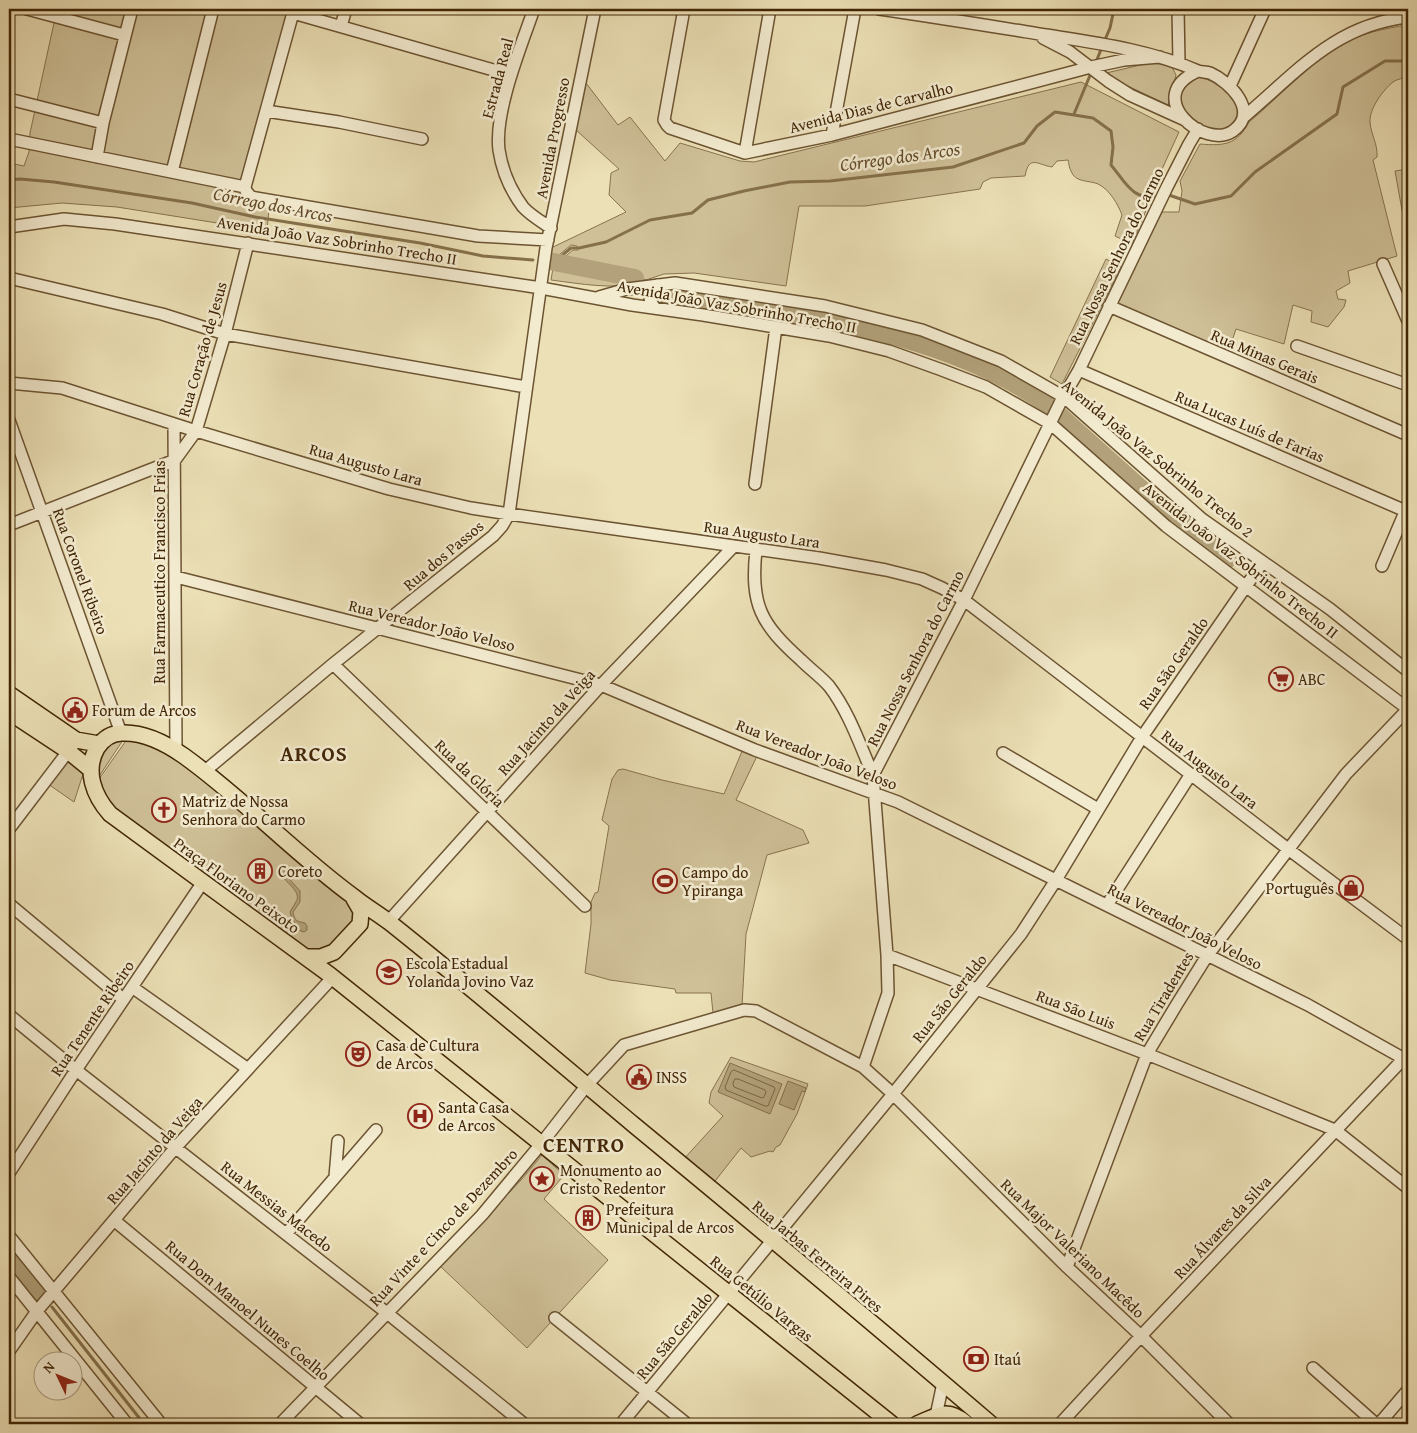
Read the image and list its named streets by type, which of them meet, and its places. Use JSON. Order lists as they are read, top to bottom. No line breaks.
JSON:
{"streets":{"main road":["Praça Floriano Peixoto","Rua Jarbas Ferreira Pires","Rua Getúlio Vargas"],"street":["Estrada Real","Avenida Dias de Carvalho","Avenida Progresso","Avenida João Vaz Sobrinho Trecho II","Rua Nossa Senhora do Carmo","Rua Coração de Jesus","Rua Minas Gerais","Rua Lucas Luís de Farias","Avenida João Vaz Sobrinho Trecho 2","Rua Augusto Lara","Rua dos Passos","Rua Coronel Ribeiro","Rua Farmaceutico Francisco Frias","Rua Vereador João Veloso","Rua São Geraldo","Rua Jacinto da Veiga","Rua da Glória","Rua Tiradentes","Rua São Luis","Rua Tenente Ribeiro","Rua Messias Macedo","Rua Vinte e Cinco de Dezembro","Rua Álvares da Silva","Rua Major Valeriano Macêdo","Rua Dom Manoel Nunes Coelho"]},"crossings":[["Estrada Real","Avenida Progresso"],["Avenida Progresso","Rua dos Passos"],["Avenida João Vaz Sobrinho Trecho II","Rua Nossa Senhora do Carmo"],["Avenida João Vaz Sobrinho Trecho II","Rua Coração de Jesus"],["Avenida João Vaz Sobrinho Trecho II","Avenida João Vaz Sobrinho Trecho 2"],["Avenida João Vaz Sobrinho Trecho II","Rua dos Passos"],["Avenida João Vaz Sobrinho Trecho II","Rua São Geraldo"],["Avenida João Vaz Sobrinho Trecho II","Rua Tiradentes"],["Rua Nossa Senhora do Carmo","Rua Minas Gerais"],["Rua Nossa Senhora do Carmo","Rua Lucas Luís de Farias"],["Rua Nossa Senhora do Carmo","Avenida João Vaz Sobrinho Trecho 2"],["Rua Nossa Senhora do Carmo","Rua Augusto Lara"],["Rua Nossa Senhora do Carmo","Rua Vereador João Veloso"],["Rua Nossa Senhora do Carmo","Rua São Luis"],["Rua Nossa Senhora do Carmo","Rua Vinte e Cinco de Dezembro"],["Rua Coração de Jesus","Rua Augusto Lara"],["Rua Coração de Jesus","Rua Farmaceutico Francisco Frias"],["Avenida João Vaz Sobrinho Trecho 2","Rua São Geraldo"],["Rua Augusto Lara","Rua dos Passos"],["Rua Augusto Lara","Rua Farmaceutico Francisco Frias"],["Rua Augusto Lara","Rua São Geraldo"],["Rua Augusto Lara","Rua Jacinto da Veiga"],["Rua Augusto Lara","Rua Tiradentes"],["Rua dos Passos","Rua Vereador João Veloso"],["Rua dos Passos","Rua da Glória"],["Rua Farmaceutico Francisco Frias","Rua Vereador João Veloso"],["Rua Vereador João Veloso","Rua São Geraldo"],["Rua Vereador João Veloso","Rua Jacinto da Veiga"],["Rua Vereador João Veloso","Rua Tiradentes"],["Rua Vereador João Veloso","Rua Álvares da Silva"],["Rua São Geraldo","Rua São Luis"],["Rua São Geraldo","Rua Vinte e Cinco de Dezembro"],["Rua São Geraldo","Rua Major Valeriano Macêdo"],["Rua São Geraldo","Rua Jarbas Ferreira Pires"],["Rua São Geraldo","Rua Getúlio Vargas"],["Rua Jacinto da Veiga","Rua da Glória"],["Rua Jacinto da Veiga","Praça Floriano Peixoto"],["Rua Jacinto da Veiga","Rua Messias Macedo"],["Rua Jacinto da Veiga","Rua Jarbas Ferreira Pires"],["Rua Jacinto da Veiga","Rua Getúlio Vargas"],["Rua Jacinto da Veiga","Rua Dom Manoel Nunes Coelho"],["Praça Floriano Peixoto","Rua Tenente Ribeiro"],["Praça Floriano Peixoto","Rua Getúlio Vargas"],["Rua Tiradentes","Rua São Luis"],["Rua Tiradentes","Rua Major Valeriano Macêdo"],["Rua São Luis","Rua Álvares da Silva"],["Rua Tenente Ribeiro","Rua Messias Macedo"],["Rua Messias Macedo","Rua Vinte e Cinco de Dezembro"],["Rua Vinte e Cinco de Dezembro","Rua Major Valeriano Macêdo"],["Rua Vinte e Cinco de Dezembro","Rua Jarbas Ferreira Pires"],["Rua Vinte e Cinco de Dezembro","Rua Getúlio Vargas"],["Rua Vinte e Cinco de Dezembro","Rua Dom Manoel Nunes Coelho"],["Rua Álvares da Silva","Rua Major Valeriano Macêdo"]],"districts":["ARCOS","CENTRO"],"water":["Córrego dos Arcos"],"places":{"supermarket":["ABC"],"public building":["Forum de Arcos","INSS"],"church":["Matriz de Nossa Senhora do Carmo"],"building":["Coreto","Prefeitura Municipal de Arcos"],"sports":["Campo do Ypiranga"],"shop":["Português"],"school or university":["Escola Estadual Yolanda Jovino Vaz"],"theatre":["Casa de Cultura de Arcos"],"hospital":["Santa Casa de Arcos"],"place":["Monumento ao Cristo Redentor"],"bank":["Itaú"]},"north":"top left"}
